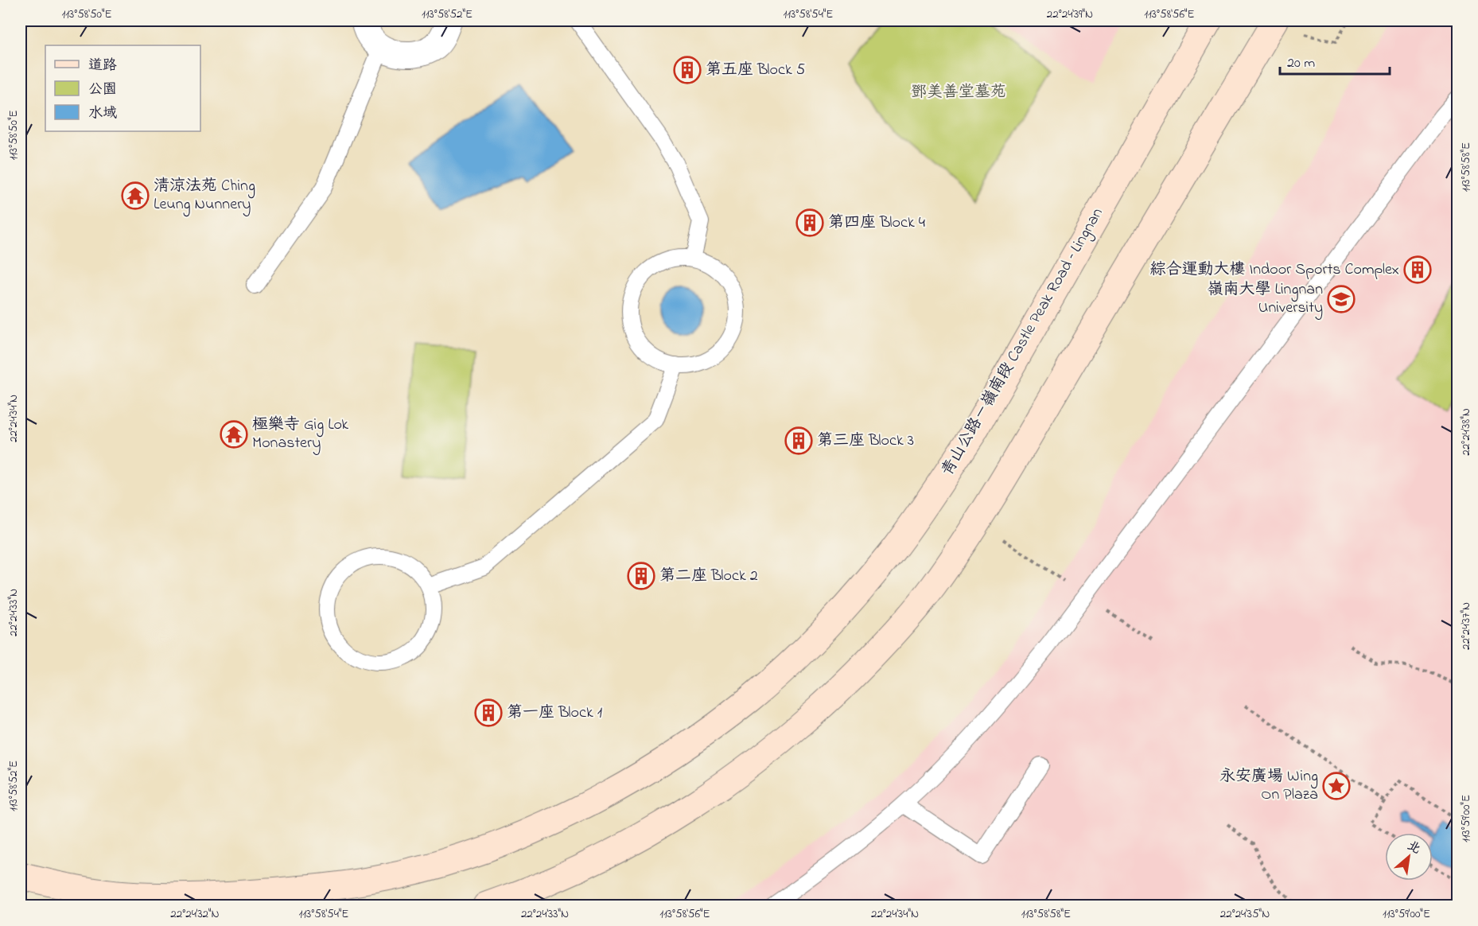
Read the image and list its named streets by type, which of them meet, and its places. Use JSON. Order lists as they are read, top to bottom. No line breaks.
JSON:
{"streets":{"main road":["青山公路－嶺南段 Castle Peak Road – Lingnan"]},"parks":["鄧美善堂墓苑"],"places":{"building":["第五座 Block 5","第四座 Block 4","綜合運動大樓 Indoor Sports Complex","第三座 Block 3","第二座 Block 2","第一座 Block 1"],"temple":["清涼法苑 Ching Leung Nunnery","極樂寺 Gig Lok Monastery"],"school or university":["嶺南大學 Lingnan University"],"place":["永安廣場 Wing On Plaza"]},"legend":["道路","公園","水域"],"scale_bar":"20 m","north":"top right","coordinates":["113°58'50\"E","113°58'52\"E","113°58'54\"E","22°24'39\"N","113°58'56\"E","113°58'58\"E","22°24'34\"N","22°24'38\"N","22°24'33\"N","22°24'37\"N","113°59'00\"E","22°24'32\"N","22°24'35\"N"]}
